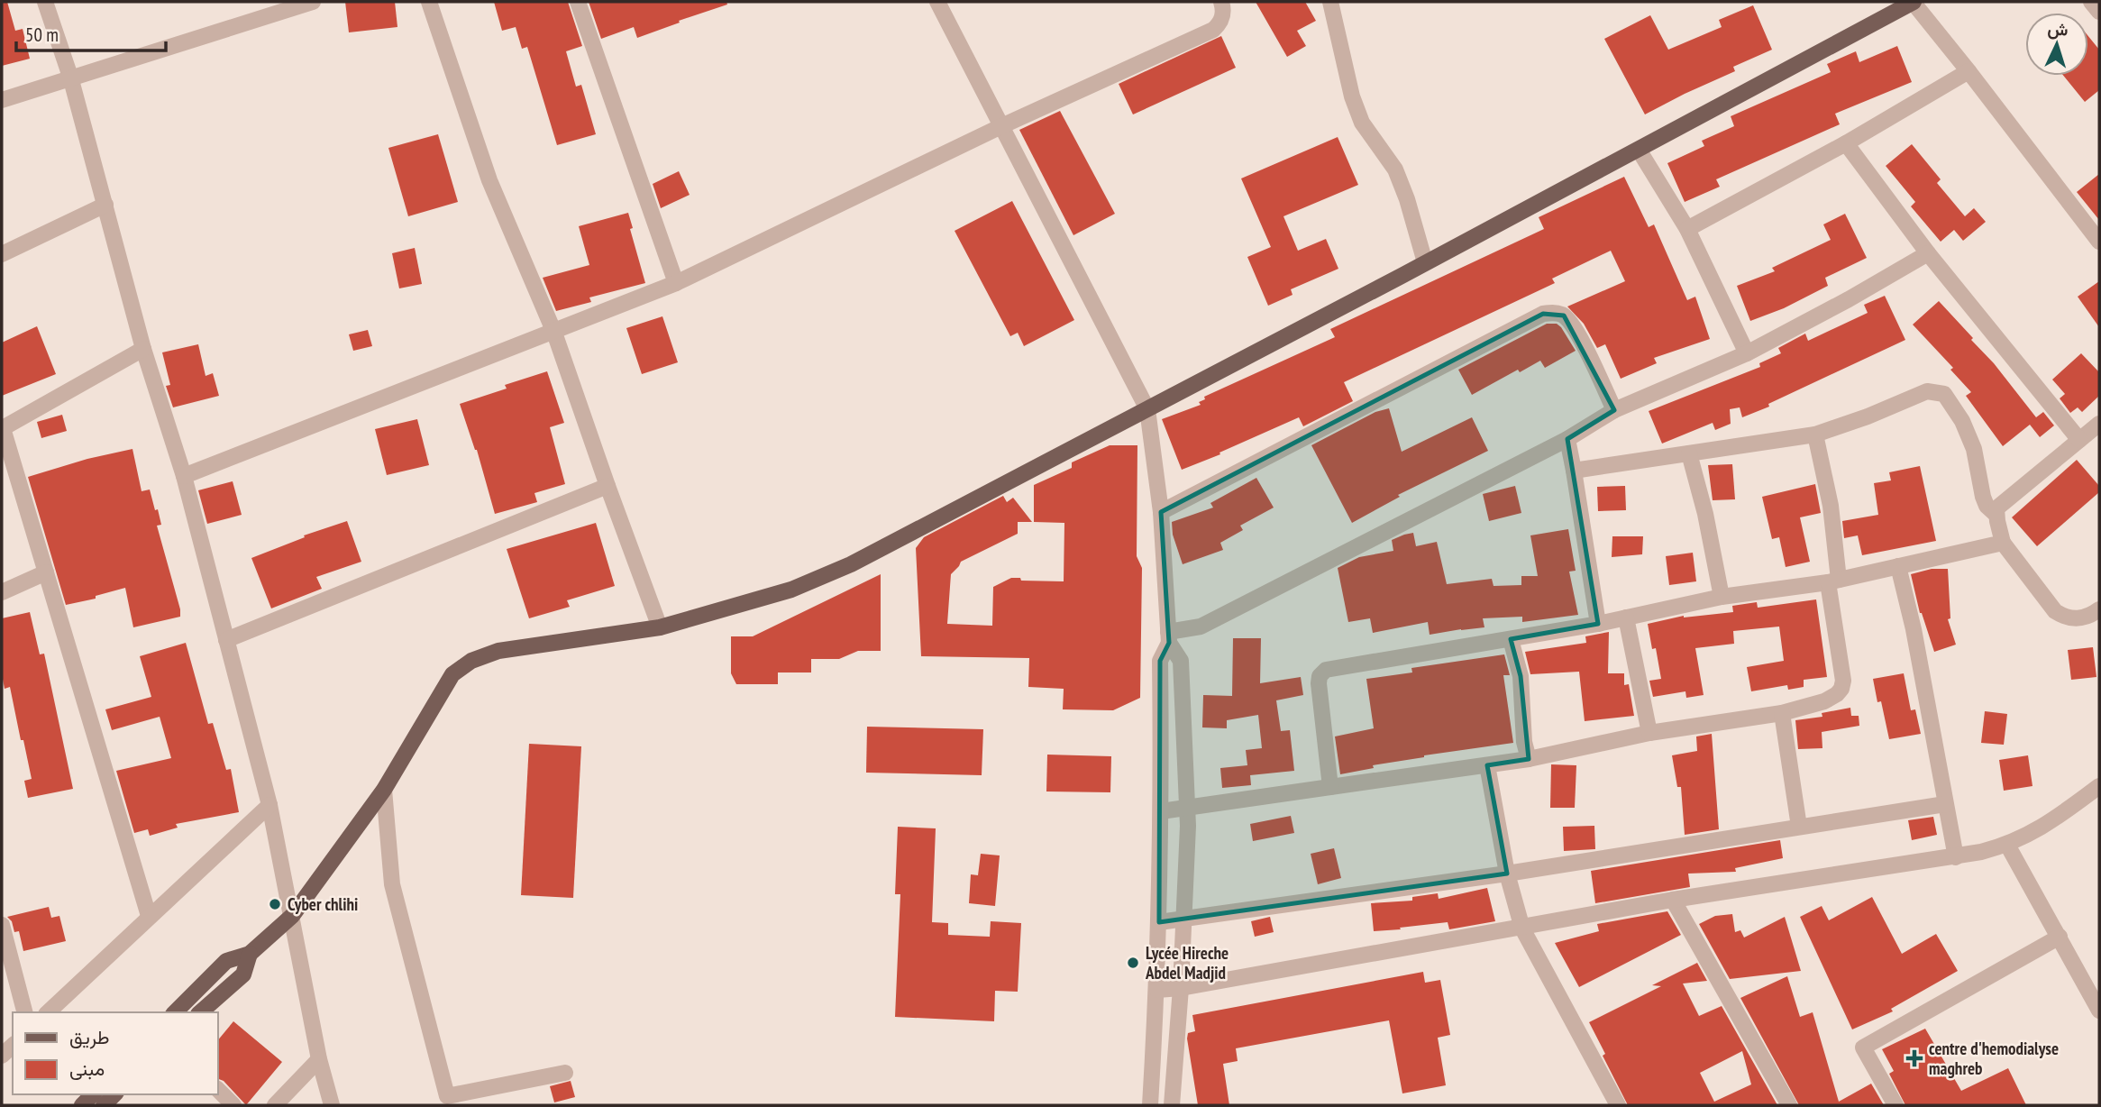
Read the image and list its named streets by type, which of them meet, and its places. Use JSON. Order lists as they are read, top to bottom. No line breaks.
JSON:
{"places":{"other":["Cyber chlihi","Lycée Hireche Abdel Madjid"],"health":["centre d'hemodialyse maghreb"]},"legend":["طريق","مبنى"],"scale_bar":"50 m","north":"top"}
